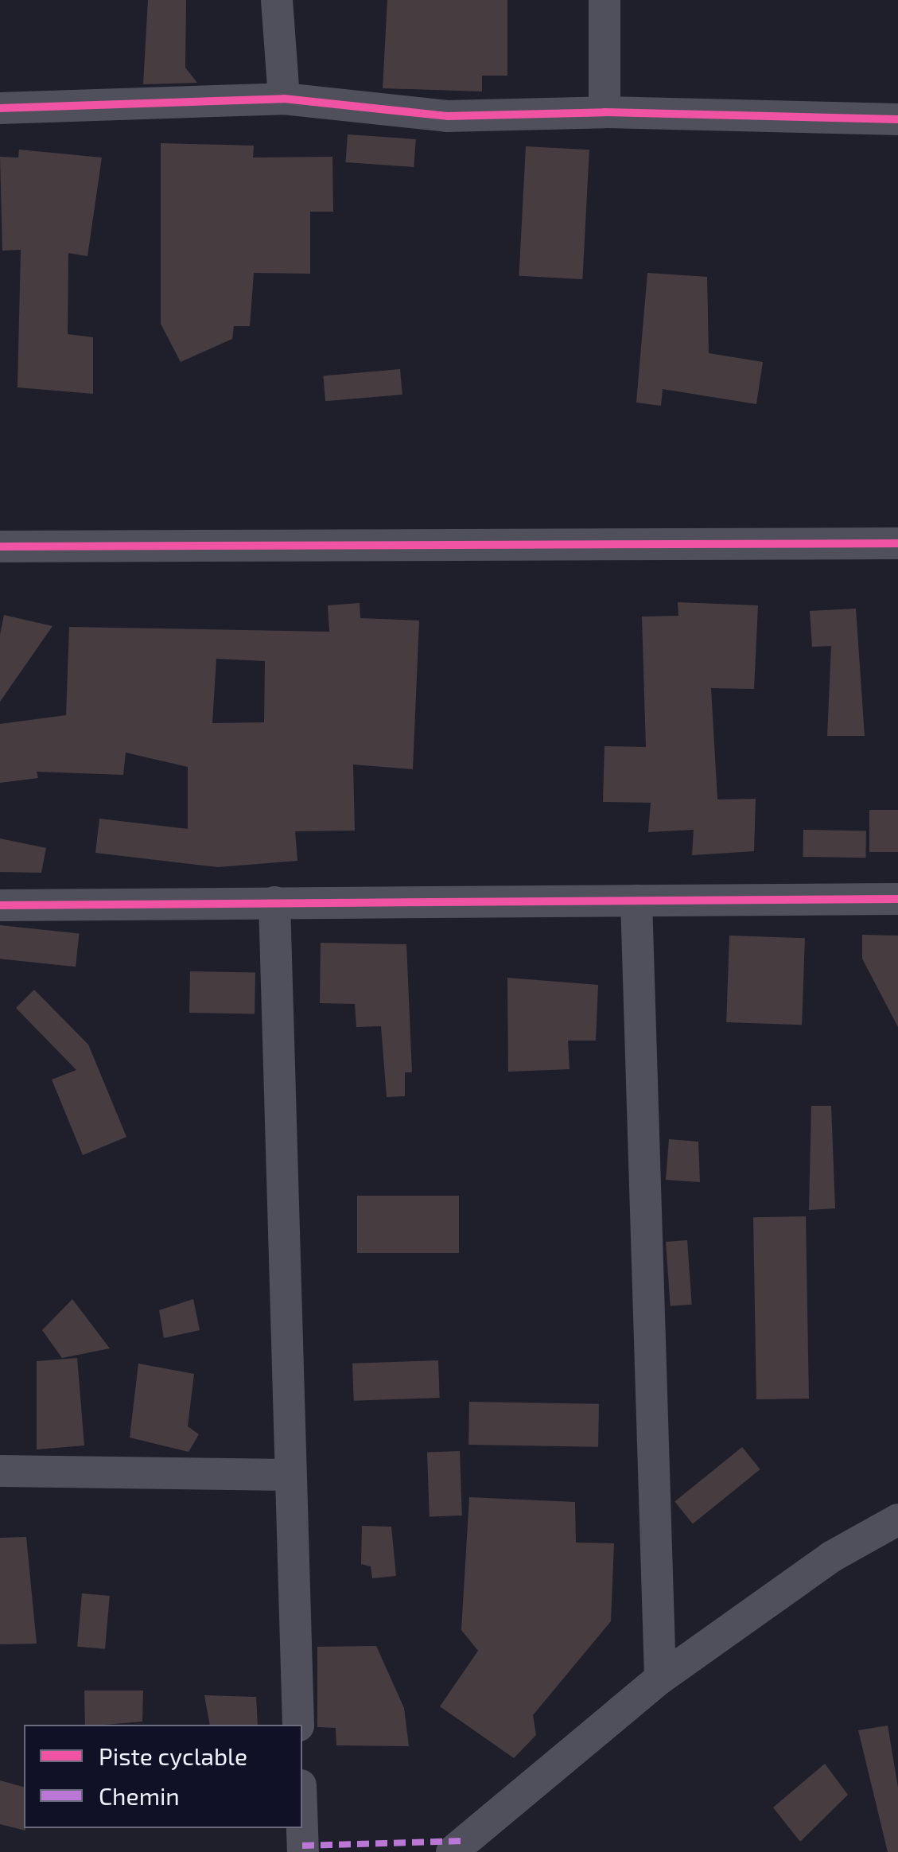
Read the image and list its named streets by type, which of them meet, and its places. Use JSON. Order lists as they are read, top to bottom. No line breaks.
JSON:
{"legend":["Piste cyclable","Chemin"]}
